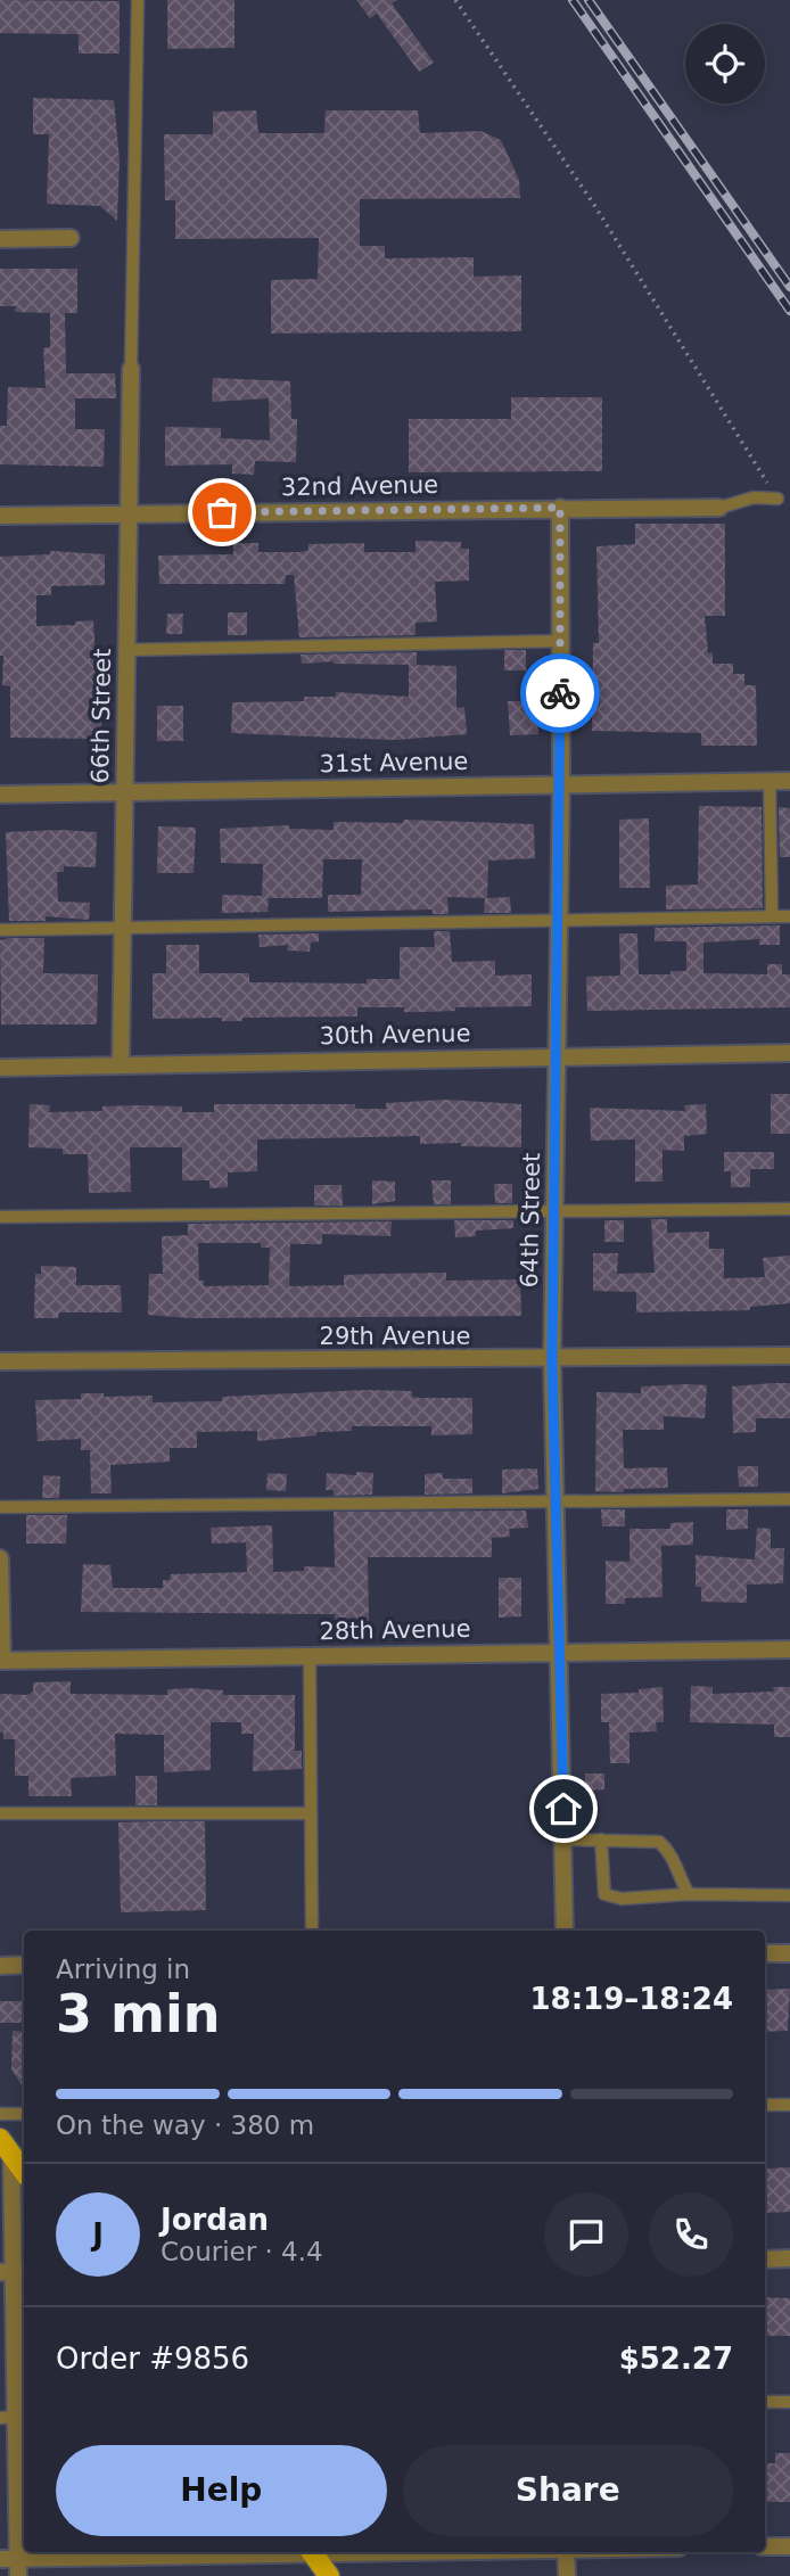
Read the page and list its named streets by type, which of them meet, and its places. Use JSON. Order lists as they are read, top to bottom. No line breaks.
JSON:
{"streets":{"street":["32nd Avenue","66th Street","31st Avenue","30th Avenue","64th Street","29th Avenue","28th Avenue"]},"crossings":[["32nd Avenue","66th Street"],["32nd Avenue","64th Street"],["66th Street","31st Avenue"],["66th Street","30th Avenue"],["31st Avenue","64th Street"],["30th Avenue","64th Street"],["64th Street","29th Avenue"],["64th Street","28th Avenue"]],"page":{"heading":["3 min","Arriving in","18:19–18:24"],"panel":["Jordan","Courier · 4.4","Order #9856","$52.27"],"bar":"On the way · 380 m","round":"J","buttons":["Help","Share"]}}
